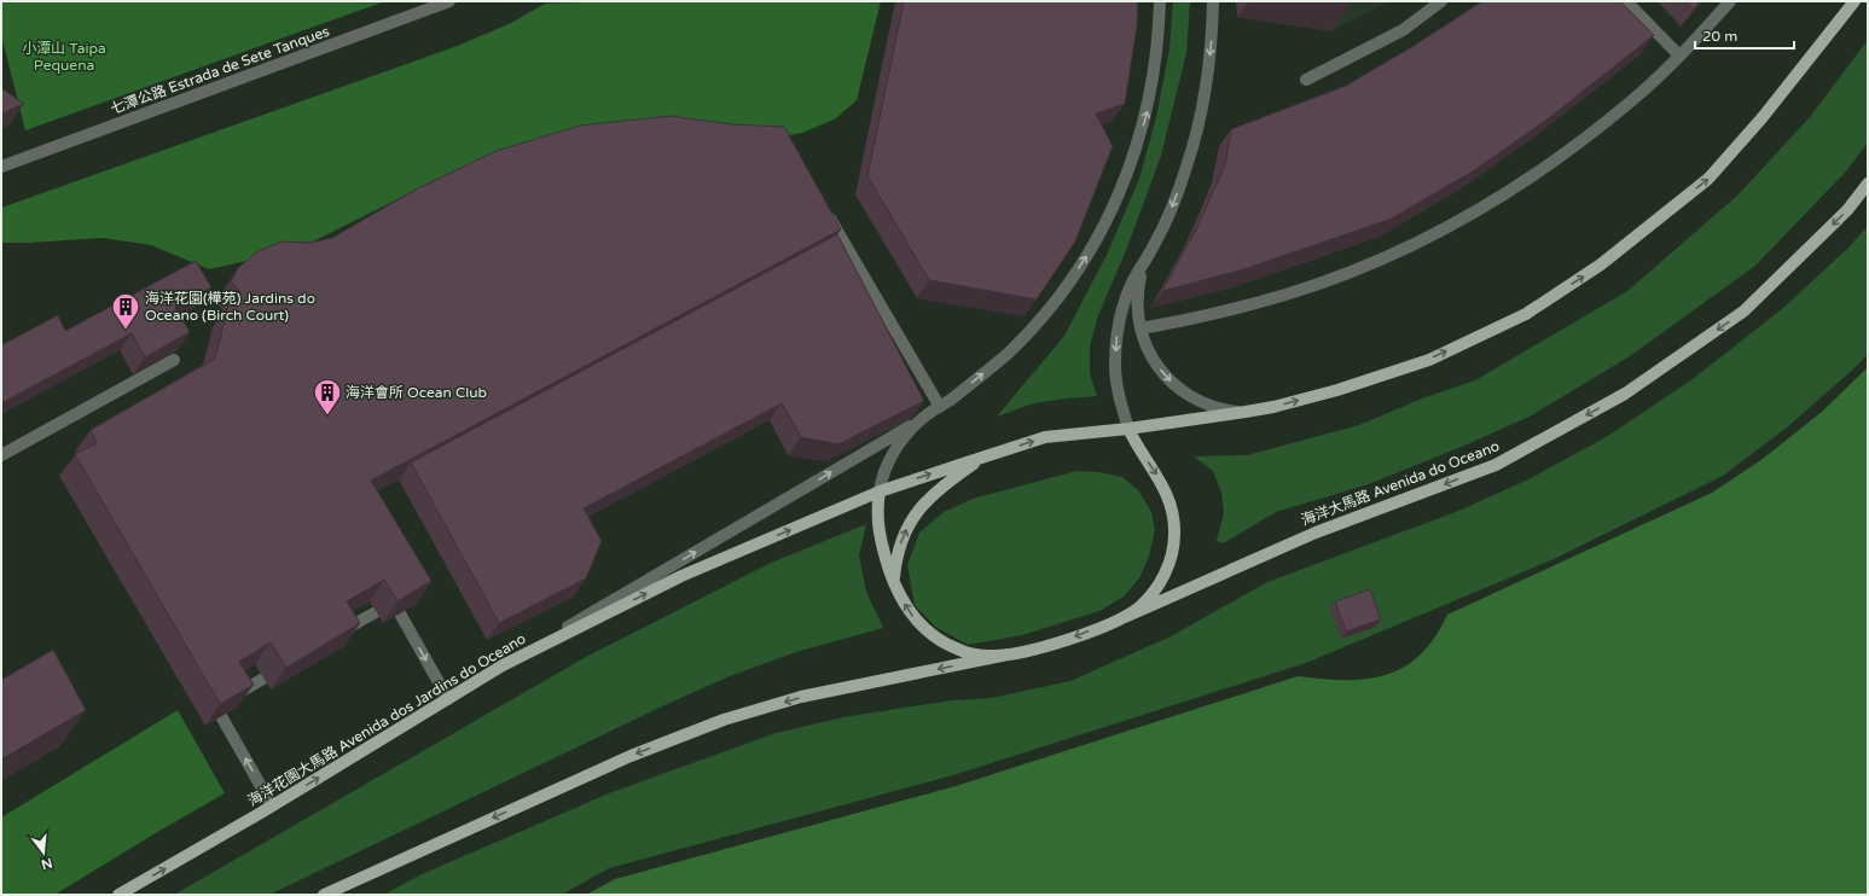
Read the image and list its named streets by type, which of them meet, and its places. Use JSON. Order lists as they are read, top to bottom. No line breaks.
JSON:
{"streets":{"main road":["海洋大馬路 Avenida do Oceano","海洋花園大馬路 Avenida dos Jardins do Oceano"],"street":["七潭公路 Estrada de Sete Tanques"]},"one_way":["海洋大馬路 Avenida do Oceano","海洋花園大馬路 Avenida dos Jardins do Oceano"],"parks":["小潭山 Taipa Pequena"],"places":{"building":["海洋花園(樺苑) Jardins do Oceano (Birch Court)","海洋會所 Ocean Club"]},"scale_bar":"20 m","north":"bottom"}
